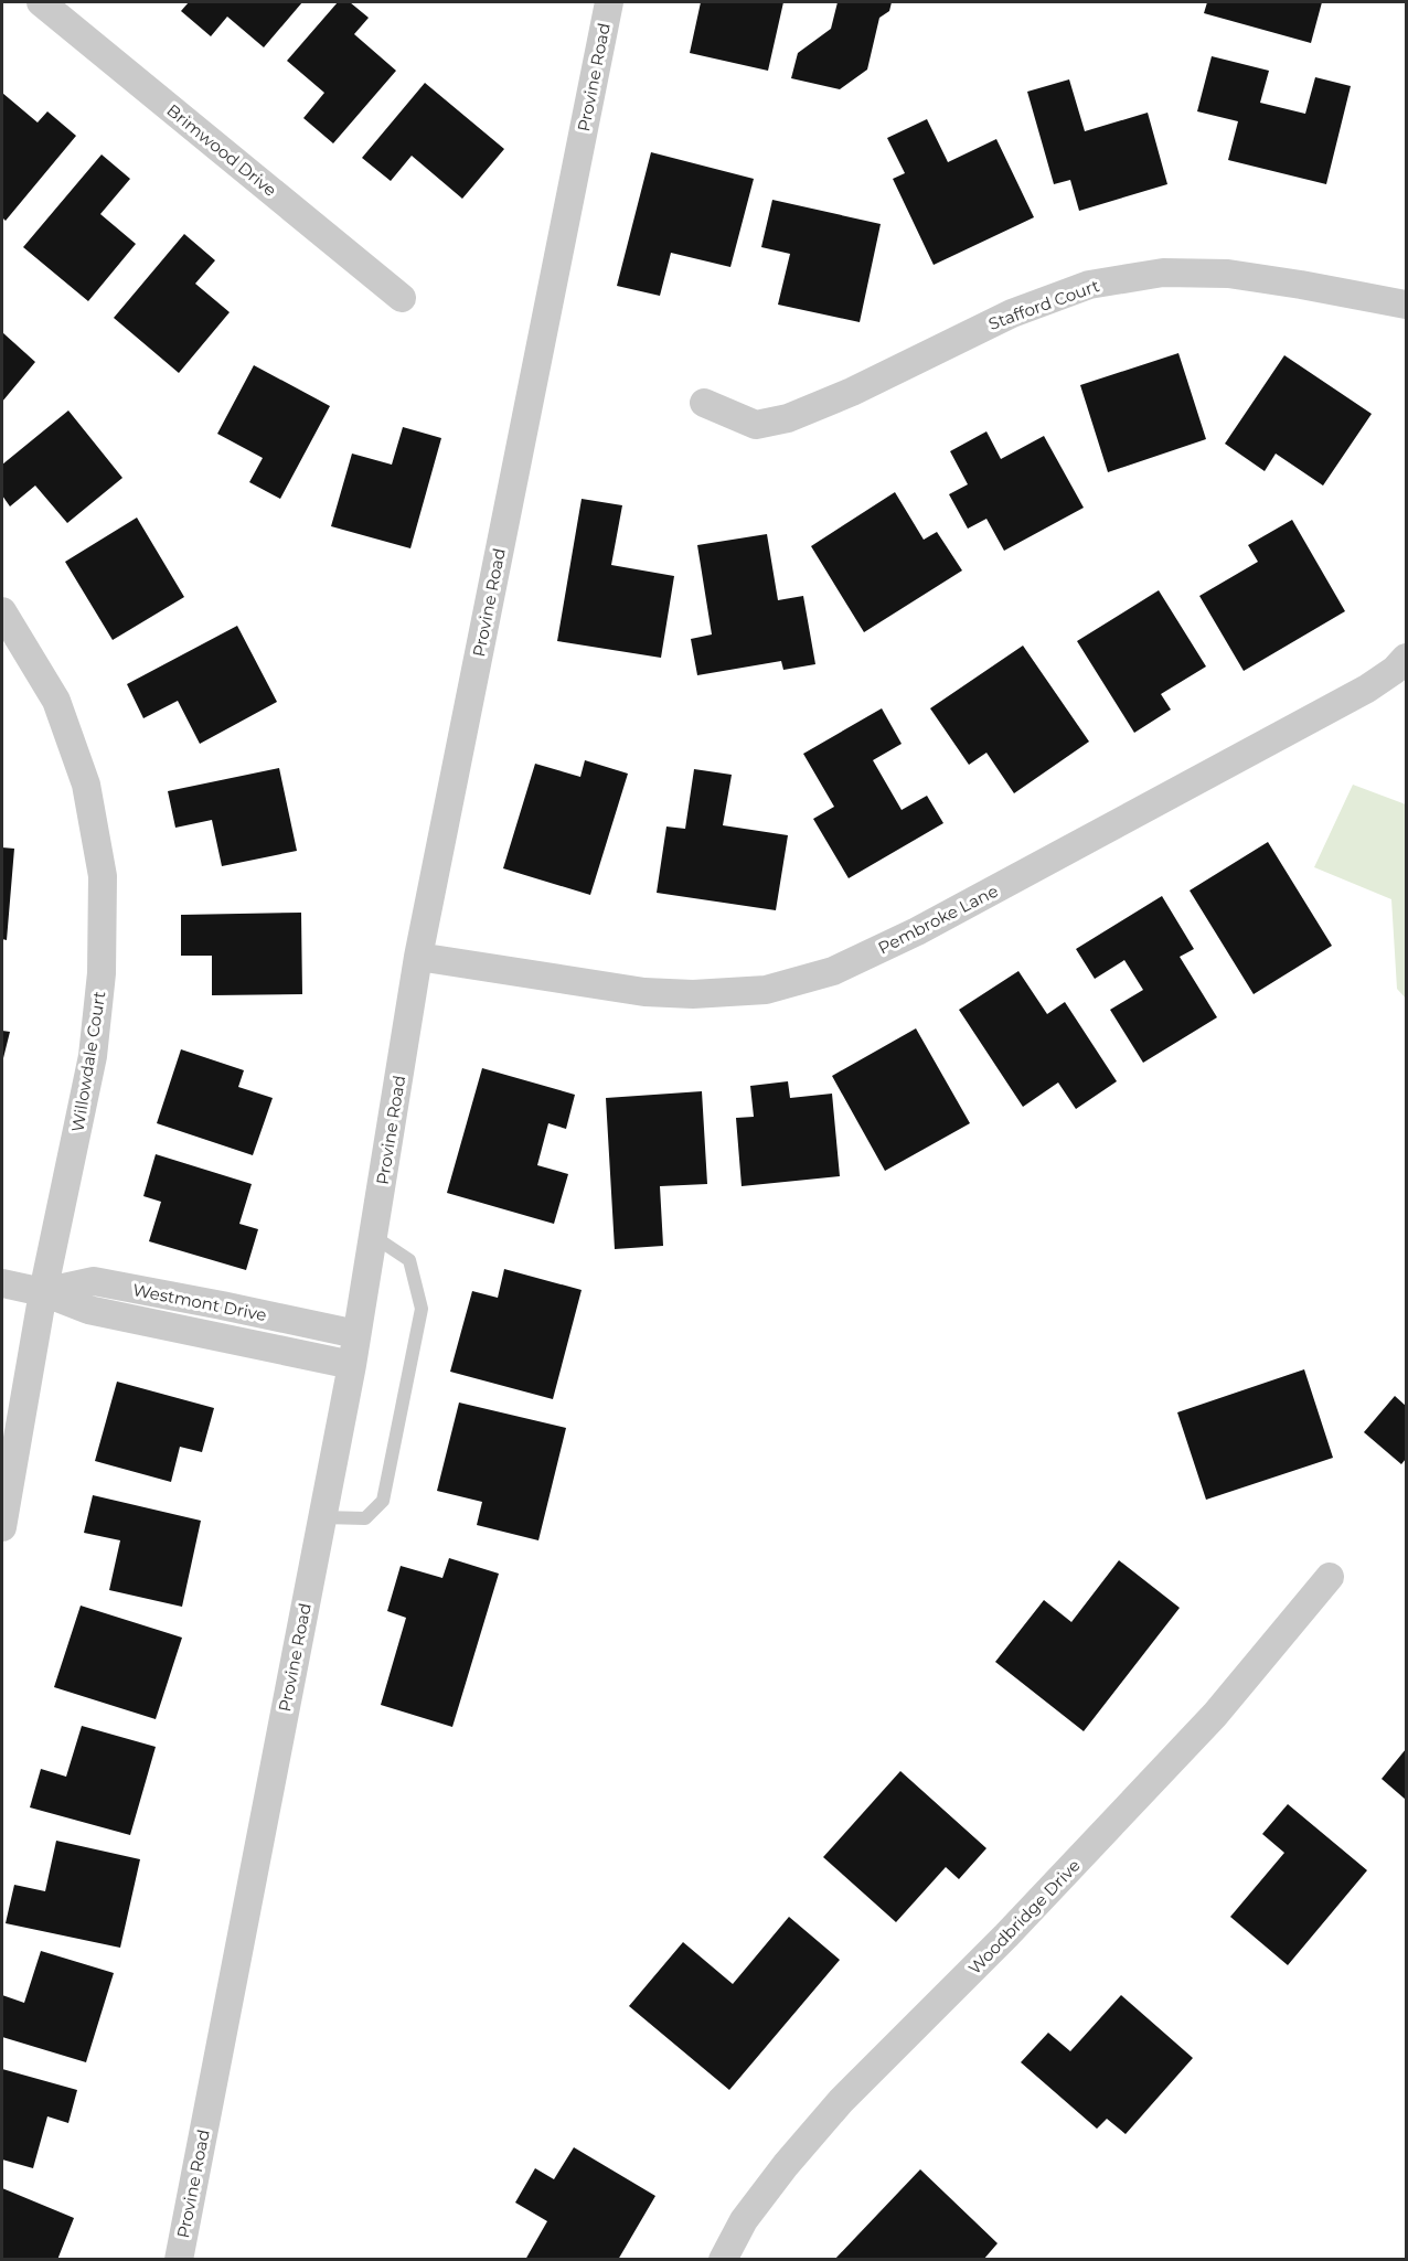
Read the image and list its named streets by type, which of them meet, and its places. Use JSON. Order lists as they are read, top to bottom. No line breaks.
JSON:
{"streets":{"street":["Provine Road","Brimwood Drive","Stafford Court","Pembroke Lane","Willowdale Court","Westmont Drive","Woodbridge Drive"]},"crossings":[["Provine Road","Pembroke Lane"],["Provine Road","Westmont Drive"],["Willowdale Court","Westmont Drive"]]}
